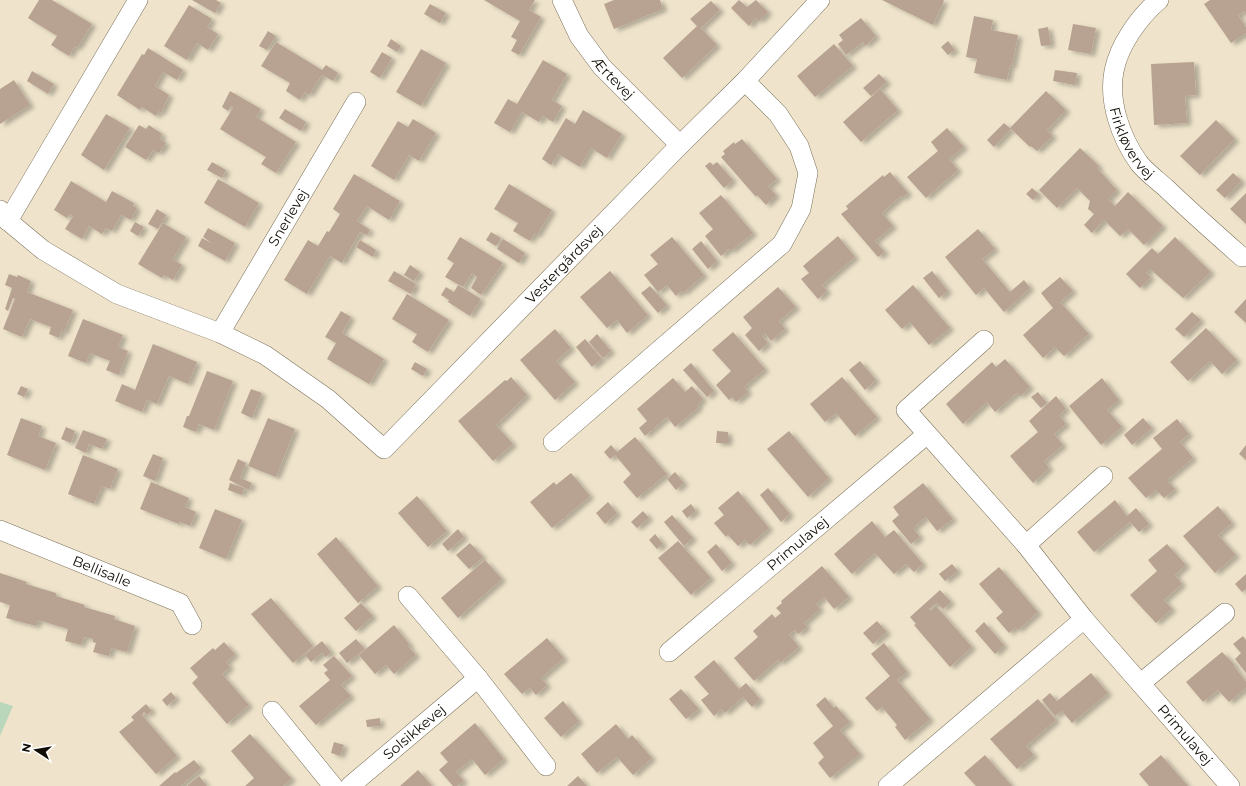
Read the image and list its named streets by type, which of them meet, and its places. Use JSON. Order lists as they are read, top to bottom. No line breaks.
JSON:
{"streets":{"street":["Ærtevej","Firkløvervej","Snerlevej","Vestergårdsvej","Primulavej","Bellisalle","Solsikkevej"]},"crossings":[["Ærtevej","Vestergårdsvej"],["Snerlevej","Vestergårdsvej"]],"north":"left"}
